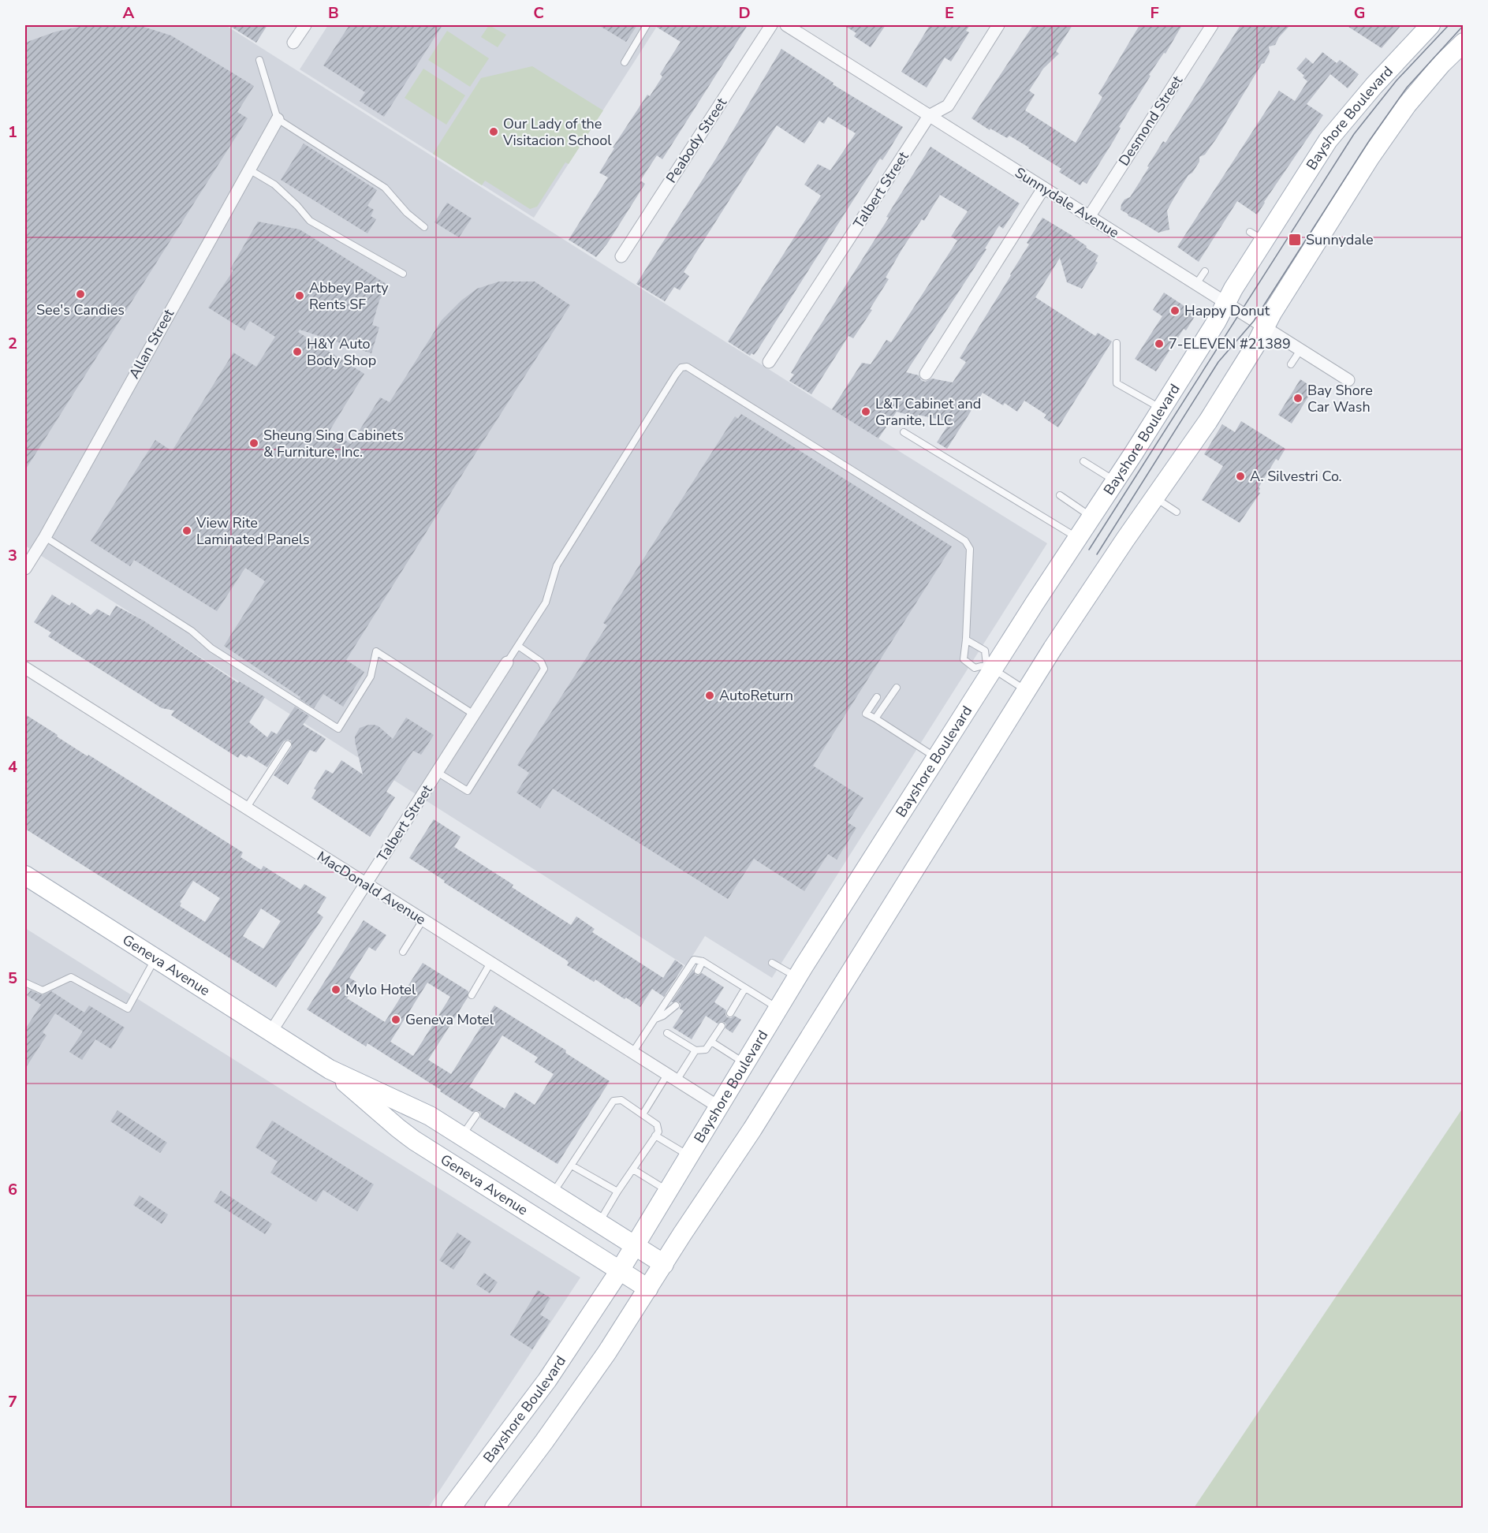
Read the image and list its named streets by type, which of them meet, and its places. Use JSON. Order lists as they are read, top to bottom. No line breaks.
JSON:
{"streets":{"main road":["Bayshore Boulevard","Geneva Avenue"],"street":["Desmond Street","Peabody Street","Talbert Street","Sunnydale Avenue","Allan Street","MacDonald Avenue"]},"crossings":[["Bayshore Boulevard","Sunnydale Avenue"],["Bayshore Boulevard","MacDonald Avenue"],["Bayshore Boulevard","Geneva Avenue"],["Desmond Street","Sunnydale Avenue"],["Talbert Street","Sunnydale Avenue"],["Talbert Street","MacDonald Avenue"],["Talbert Street","Geneva Avenue"]],"places":{"other":["Our Lady of the Visitacion School","See's Candies","Abbey Party Rents SF","Happy Donut","7-ELEVEN #21389","H&Y Auto Body Shop","Bay Shore Car Wash","L&T Cabinet and Granite, LLC","Sheung Sing Cabinets & Furniture, Inc.","A. Silvestri Co.","View Rite Laminated Panels","AutoReturn","Mylo Hotel","Geneva Motel"],"transit":["Sunnydale"]},"grid":{"columns":["A","B","C","D","E","F","G"],"rows":["1","2","3","4","5","6","7"]}}
